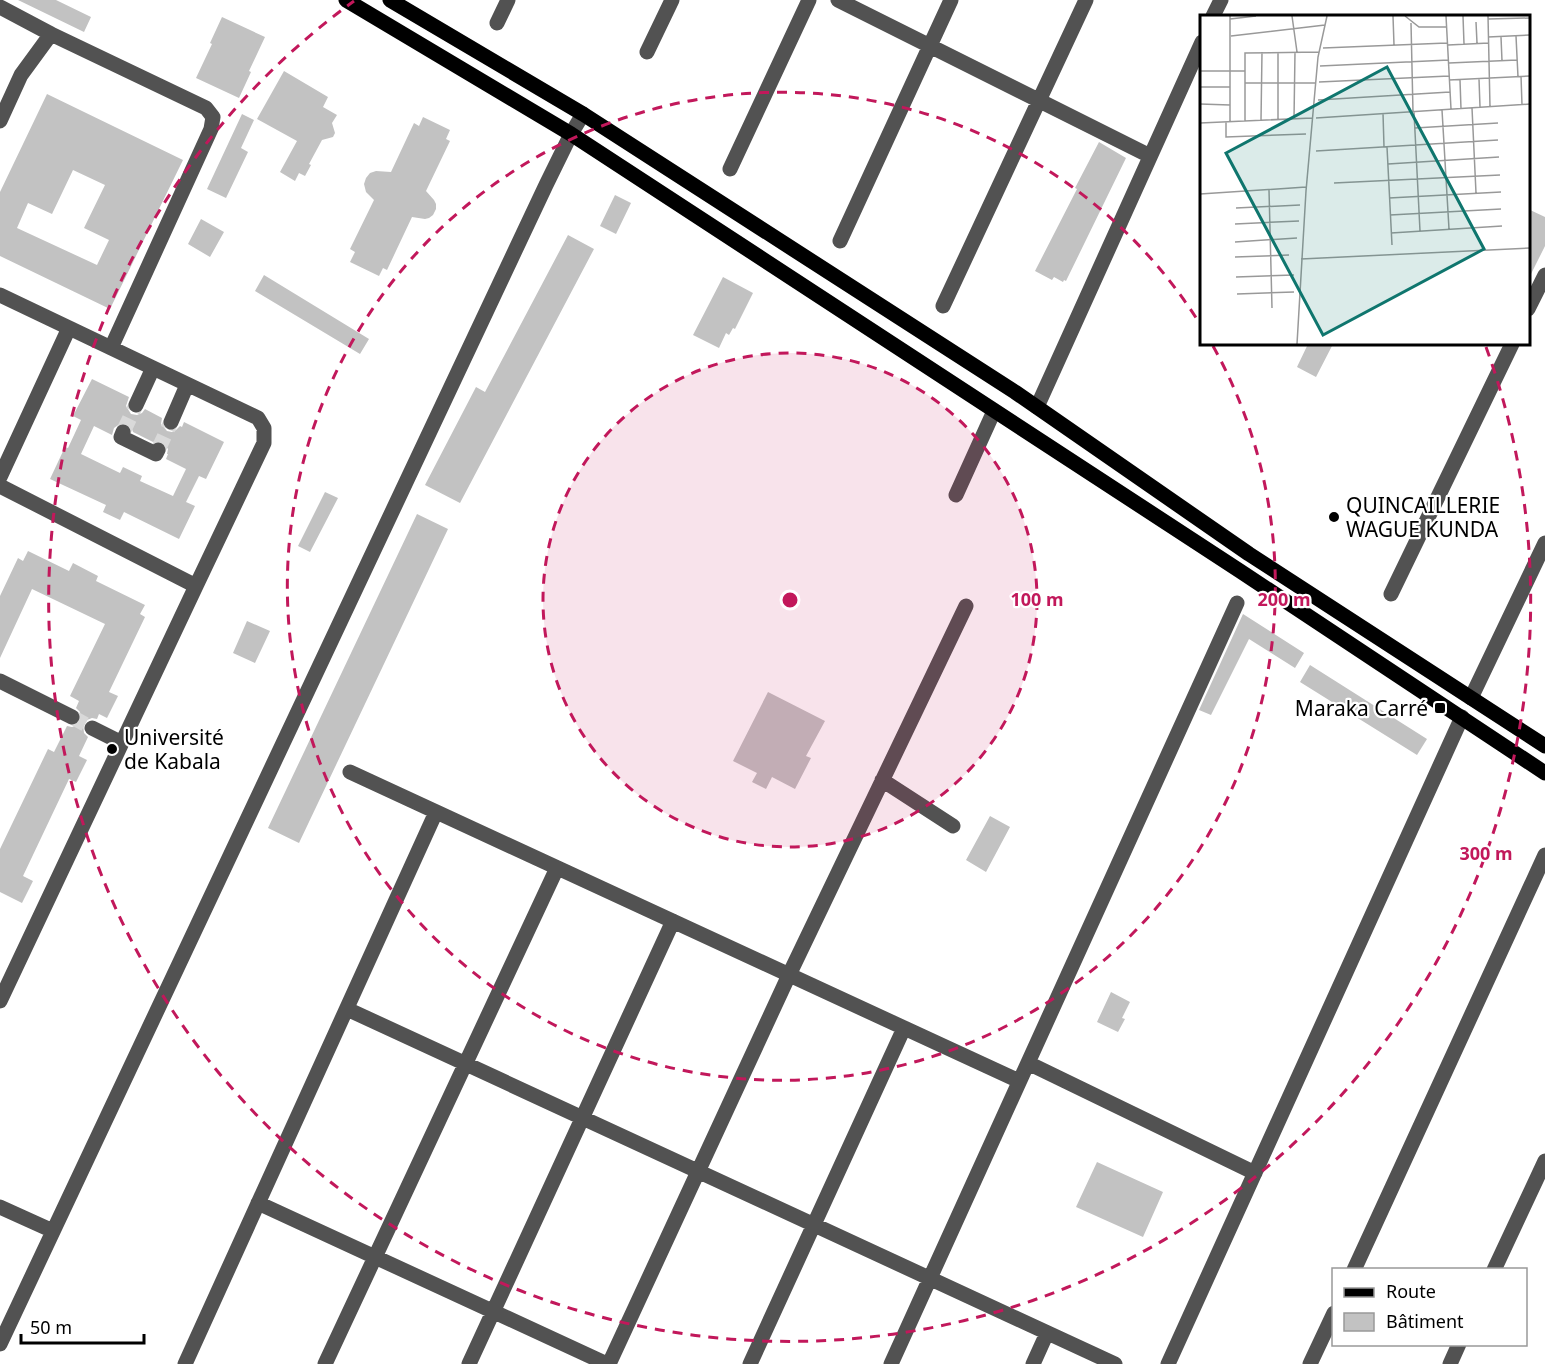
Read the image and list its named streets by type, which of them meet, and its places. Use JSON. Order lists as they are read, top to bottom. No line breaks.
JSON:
{"places":{"other":["QUINCAILLERIE WAGUE KUNDA","Université de Kabala"],"transit":["Maraka Carré"]},"legend":["Route","Bâtiment"],"scale_bar":"50 m","rings":["100 m","200 m","300 m"]}
